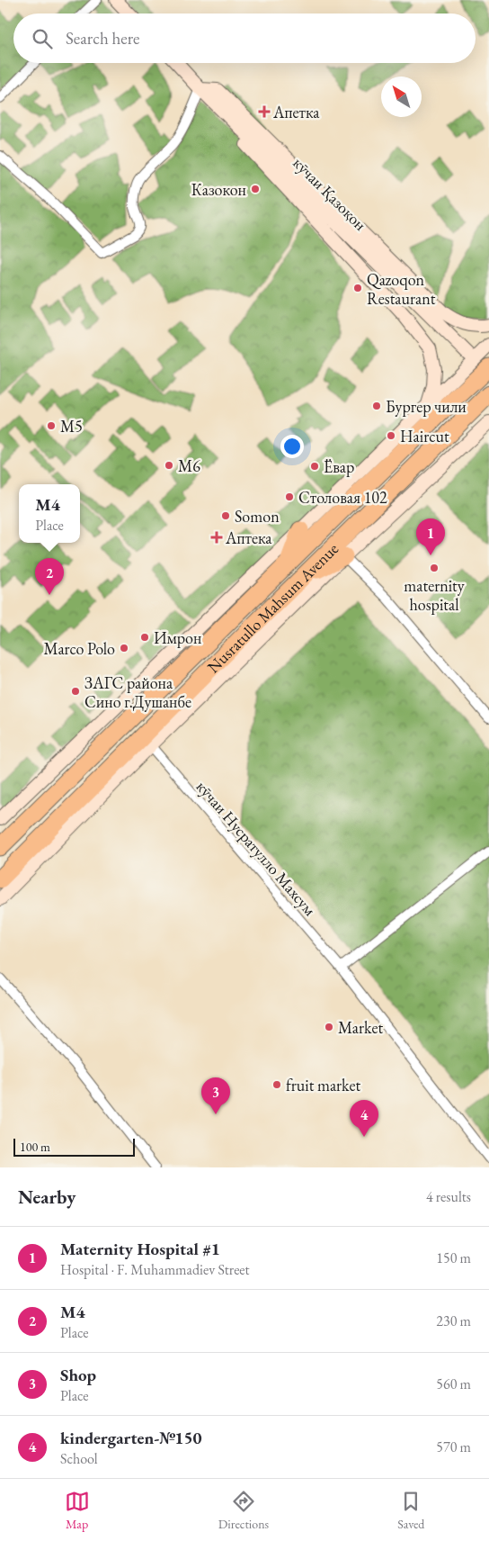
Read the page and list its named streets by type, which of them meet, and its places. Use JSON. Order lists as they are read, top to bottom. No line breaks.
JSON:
{"streets":{"highway":["Nusratullo Mahsum Avenue"],"street":["кӯчаи Қазоқон","кӯчаи Нусратулло Махсум"]},"places":{"health":["Апетка","Аптека"],"other":["Казокон","Qazoqon Restaurant","Бургер чили","М5","Haircut","М6","Ёвар","Столовая 102","Somon","maternity hospital","Имрон","Marco Polo","ЗАГС района Сино г.Душанбе","Market","fruit market"]},"scale_bar":"100 m","north":"top left","page":{"search":"Search here","popup":["М4","Place"],"pins":["1","2","3","4"],"scale":"100 m","heading":["Nearby","4 results"],"list":[{"mark":"1","name":"Maternity Hospital #1","note":"Hospital · F. Muhammadiev Street","value":"150 m"},{"mark":"2","name":"М4","note":"Place","value":"230 m"},{"mark":"3","name":"Shop","note":"Place","value":"560 m"},{"mark":"4","name":"kindergarten-№150","note":"School","value":"570 m"}],"nav":["Map","Directions","Saved"]}}
